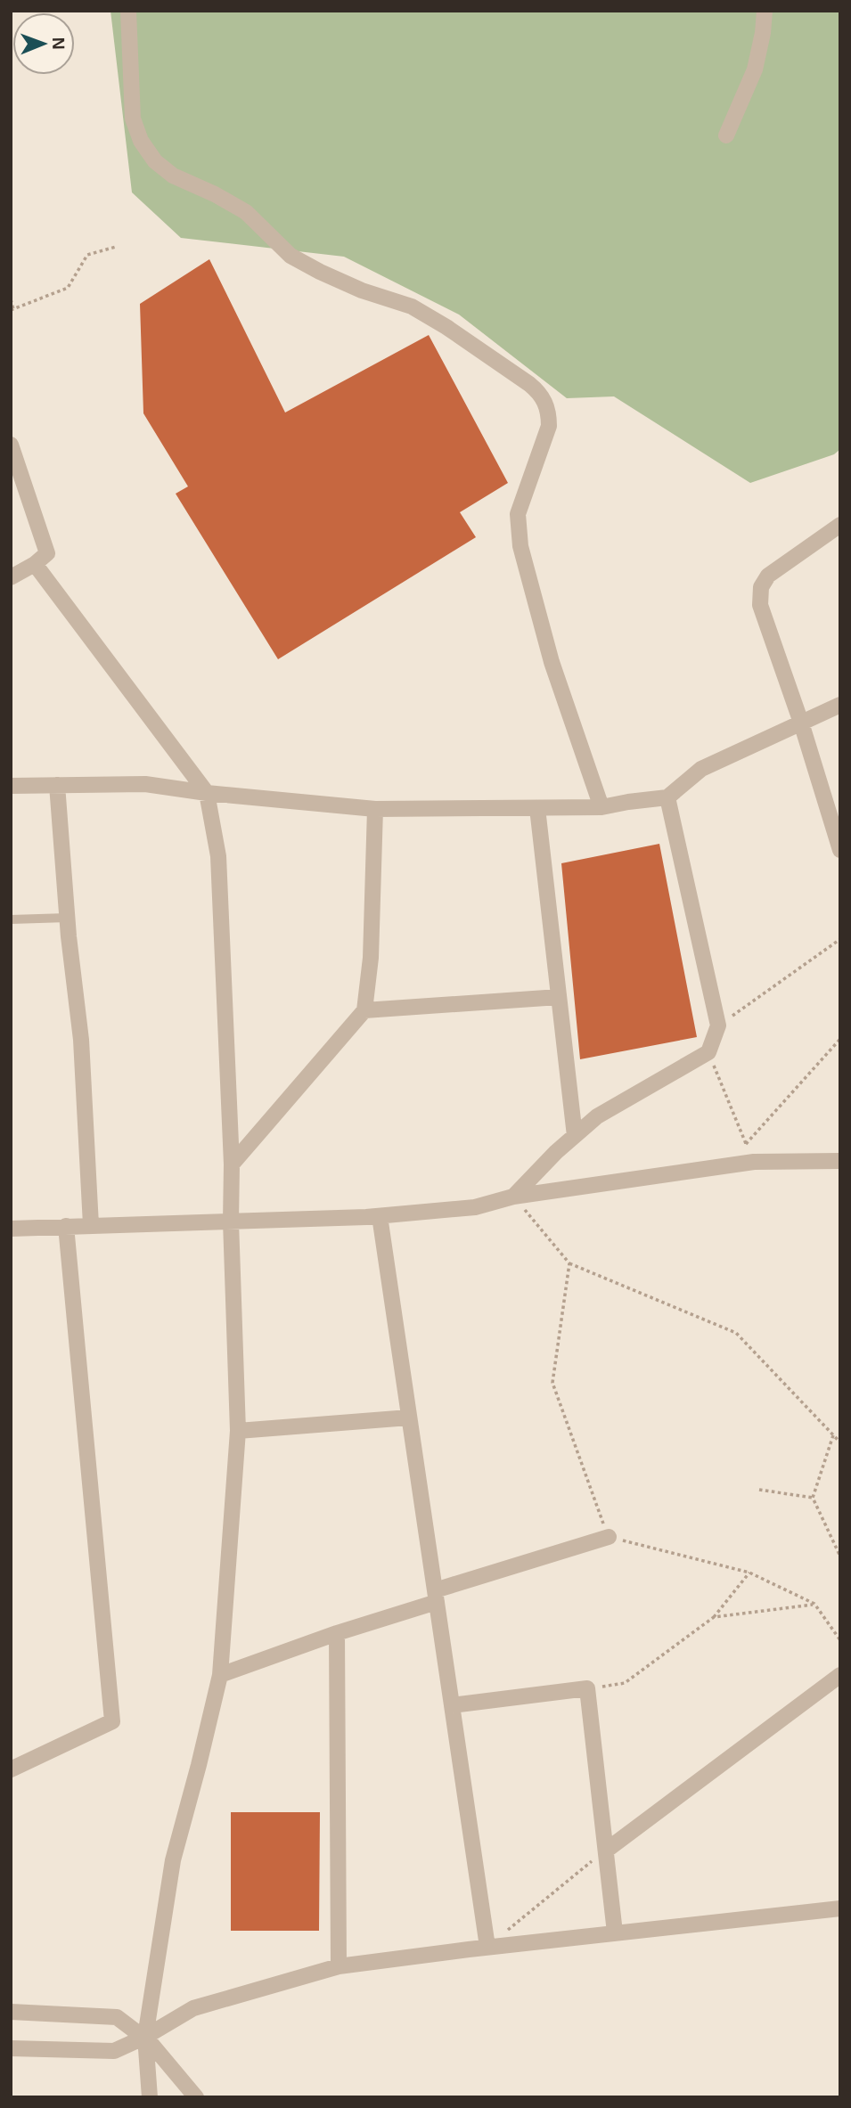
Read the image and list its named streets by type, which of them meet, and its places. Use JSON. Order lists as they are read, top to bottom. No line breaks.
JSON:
{"north":"right"}
